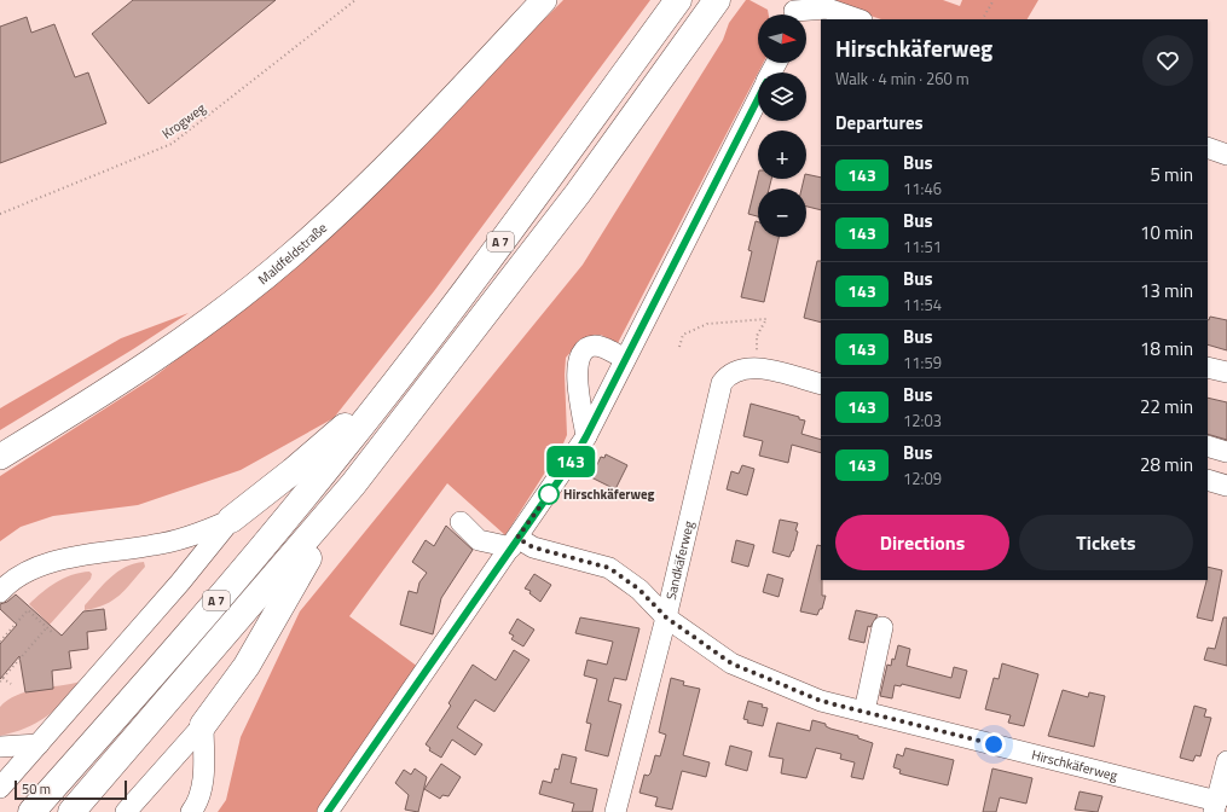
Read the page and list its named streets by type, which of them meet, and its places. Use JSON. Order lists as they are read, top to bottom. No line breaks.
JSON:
{"streets":{"highway":["A 7"],"main road":["Maldfeldstraße"],"street":["Sandkäferweg","Hirschkäferweg"],"path":["Krogweg"]},"crossings":[["Sandkäferweg","Hirschkäferweg"]],"places":["Hirschkäferweg"],"lines":["bus line 143"],"scale_bar":"50 m","north":"right","page":{"on_map":"143","map_buttons":["+","−"],"heading":[["Hirschkäferweg","Walk · 4 min · 260 m"],"Departures"],"list":[{"mark":"143","name":"Bus","note":"11:46","value":"5 min"},{"mark":"143","name":"Bus","note":"11:51","value":"10 min"},{"mark":"143","name":"Bus","note":"11:54","value":"13 min"},{"mark":"143","name":"Bus","note":"11:59","value":"18 min"},{"mark":"143","name":"Bus","note":"12:03","value":"22 min"},{"mark":"143","name":"Bus","note":"12:09","value":"28 min"}],"buttons":["Directions","Tickets"],"scale":"50 m"}}
